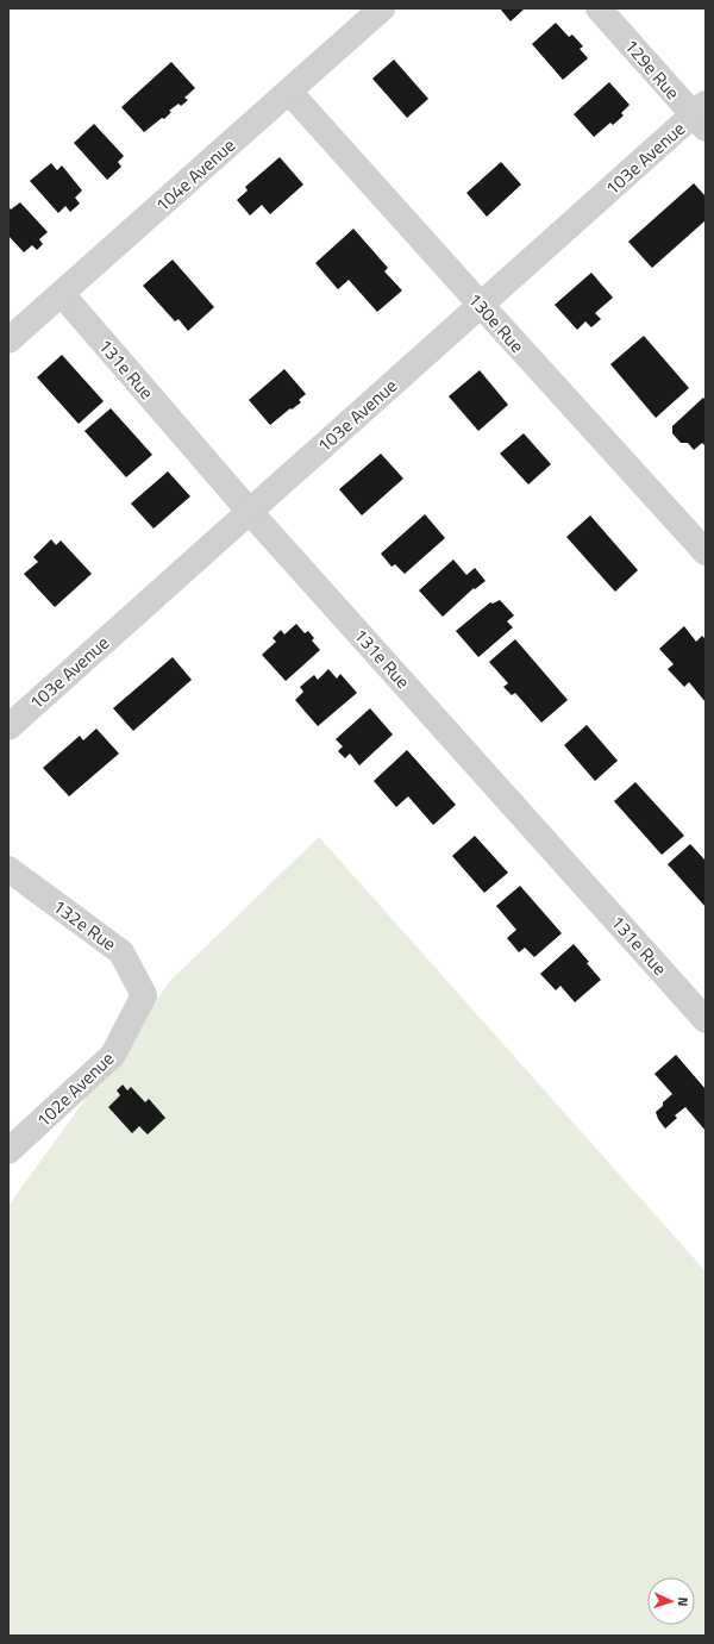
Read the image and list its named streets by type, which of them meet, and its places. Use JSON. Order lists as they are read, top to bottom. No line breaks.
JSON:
{"streets":{"street":["129e Rue","103e Avenue","104e Avenue","130e Rue","131e Rue","132e Rue","102e Avenue"]},"crossings":[["129e Rue","103e Avenue"],["103e Avenue","130e Rue"],["103e Avenue","131e Rue"],["104e Avenue","130e Rue"],["104e Avenue","131e Rue"],["132e Rue","102e Avenue"]],"north":"right"}
